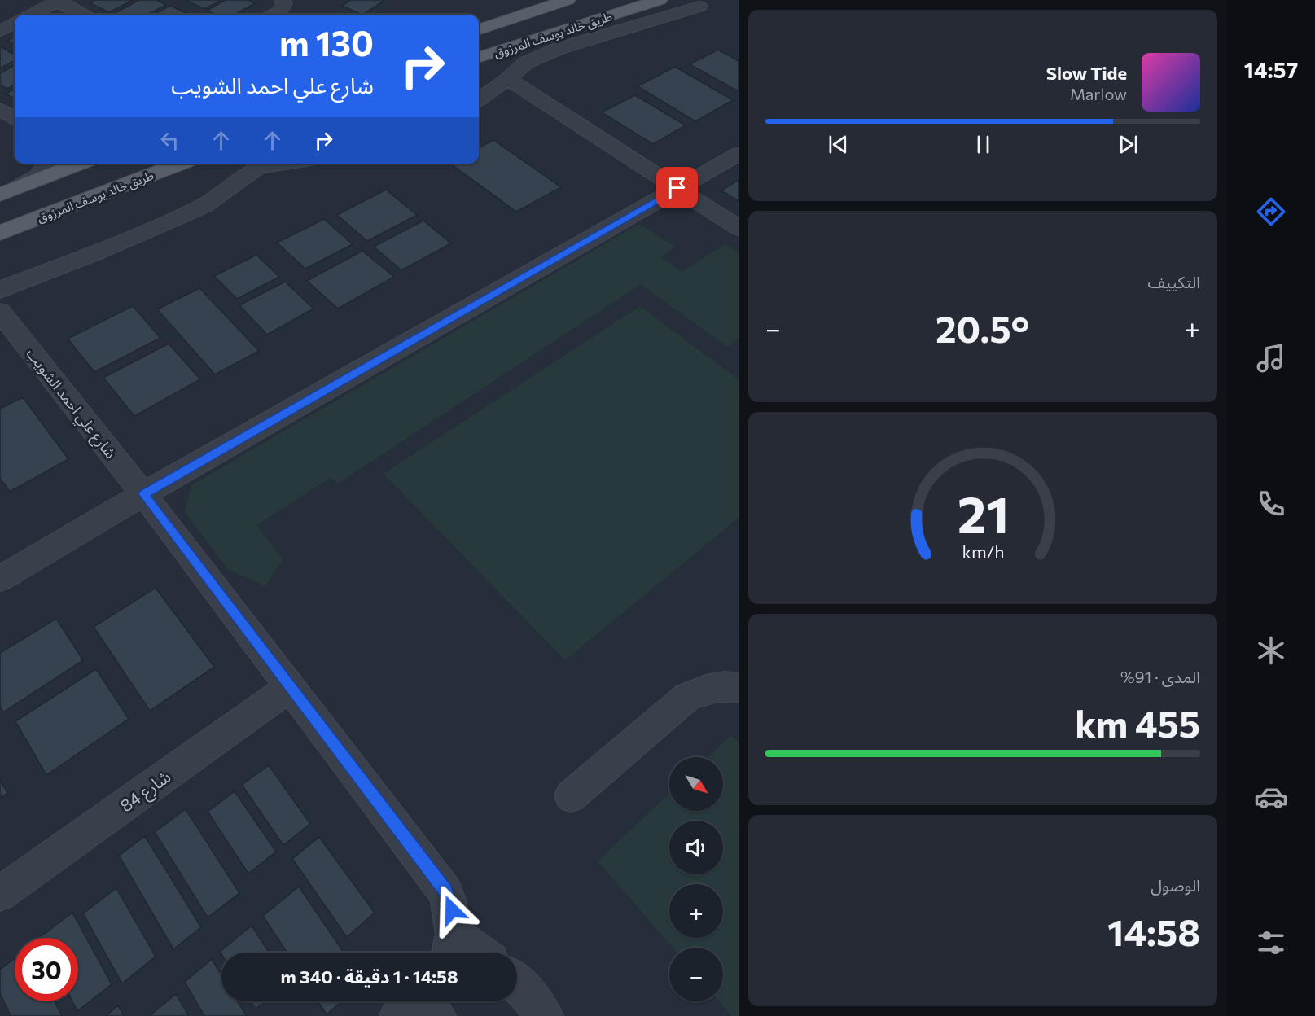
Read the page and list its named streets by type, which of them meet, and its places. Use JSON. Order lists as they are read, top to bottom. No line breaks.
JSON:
{"streets":{"main road":["طريق خالد يوسف المرزوق"],"street":["شارع علي احمد الشويب","شارع 84"]},"crossings":[["شارع علي احمد الشويب","شارع 84"]],"north":"bottom right","page":{"tabs":"14:57","turn":["130 m","شارع علي احمد الشويب"],"song":["Slow Tide","Marlow"],"tile":["التكييف",["المدى · 91%","455 km"],["الوصول","14:58"]],"heat":["−","20.5°","+"],"map_buttons":["+","−"],"limit":"30","trip":"14:58 · 1 دقيقة · 340 m","gauge":["21","km/h"]}}
